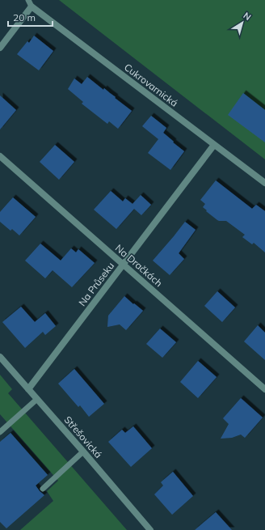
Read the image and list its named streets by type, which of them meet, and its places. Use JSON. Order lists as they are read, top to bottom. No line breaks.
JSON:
{"streets":{"street":["Cukrovarnická","Na Dračkách","Na Průseku","Střešovická"]},"crossings":[["Cukrovarnická","Na Průseku"],["Na Dračkách","Na Průseku"],["Na Průseku","Střešovická"]],"scale_bar":"20 m","north":"top right"}
